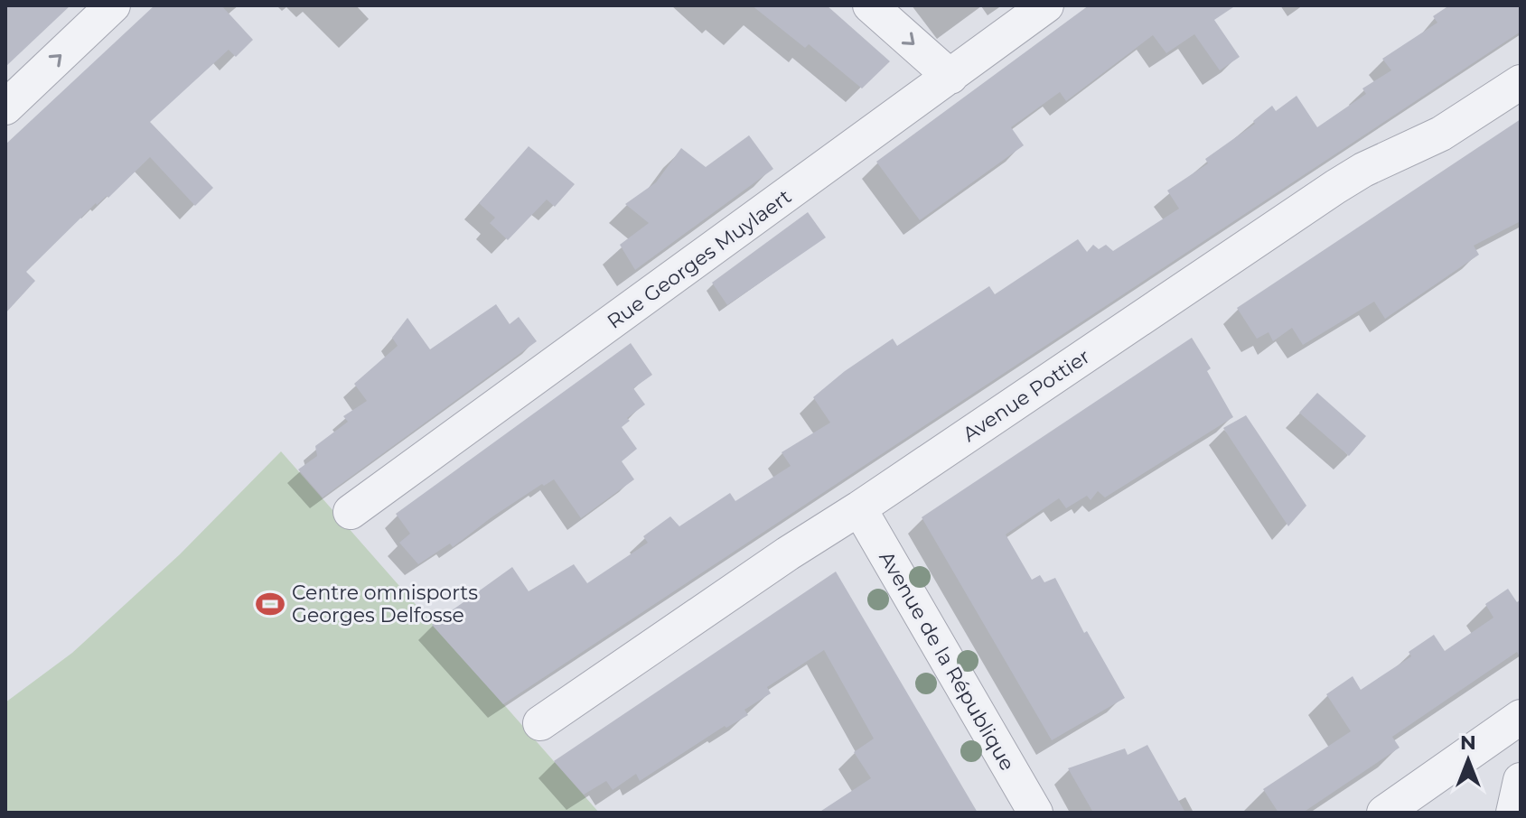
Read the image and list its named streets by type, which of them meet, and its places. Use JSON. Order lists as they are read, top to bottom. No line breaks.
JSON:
{"streets":{"street":["Rue Georges Muylaert","Avenue Pottier","Avenue de la République"]},"crossings":[["Avenue Pottier","Avenue de la République"]],"places":{"sports":["Centre omnisports Georges Delfosse"]},"north":"top"}
